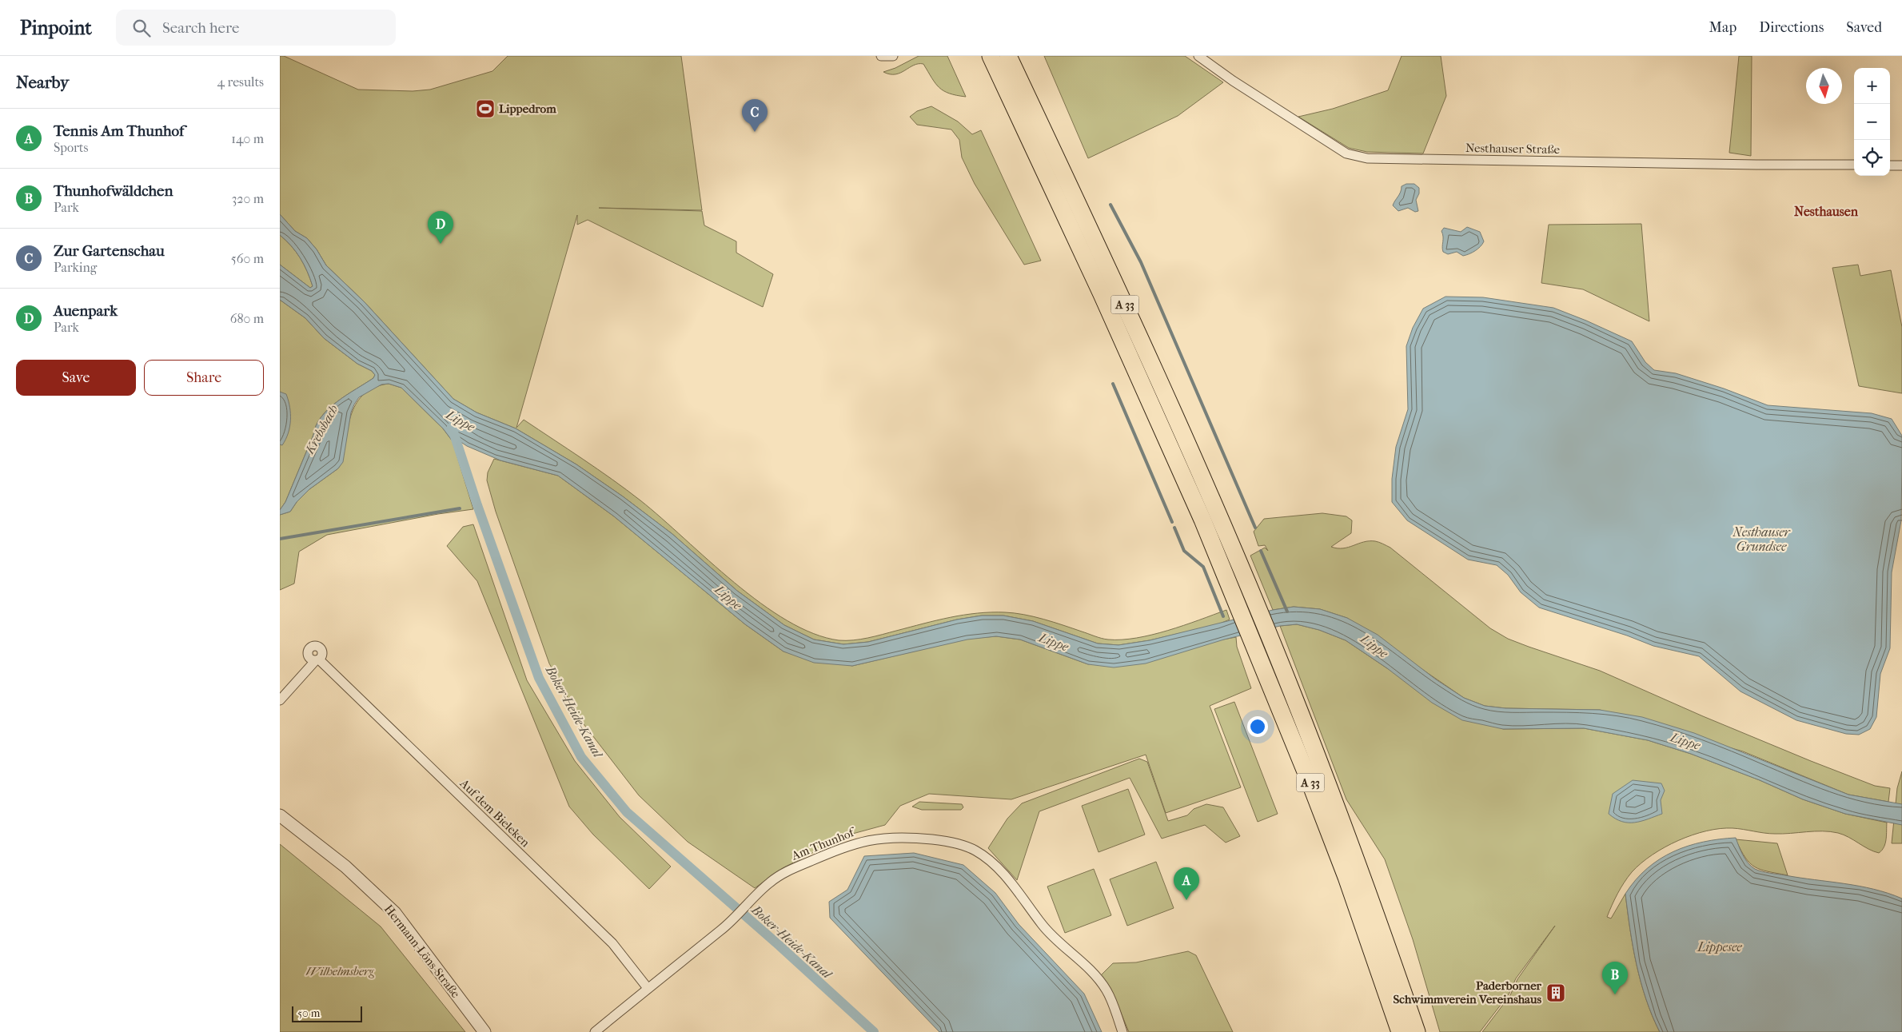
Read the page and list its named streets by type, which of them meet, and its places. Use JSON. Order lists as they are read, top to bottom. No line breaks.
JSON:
{"streets":{"highway":["A 33"],"street":["Nesthauser Straße","Auf dem Bieleken","Am Thunhof","Hermann-Löns-Straße"]},"crossings":[["Auf dem Bieleken","Am Thunhof"]],"districts":["Nesthausen"],"water":["Lippe","Krebsbach","Nesthauser Grundsee","Boker-Heide-Kanal","Lippesee"],"parks":["Wilhelmsberg"],"places":{"sports":["Lippedrom"],"building":["Paderborner Schwimmverein Vereinshaus"]},"scale_bar":"50 m","north":"bottom","page":{"header":"Pinpoint","search":"Search here","nav":["Map","Directions","Saved"],"heading":["Nearby","4 results"],"map_buttons":["+","−"],"pins":["C","D","A","B"],"list":[{"mark":"A","name":"Tennis Am Thunhof","note":"Sports","value":"140 m"},{"mark":"B","name":"Thunhofwäldchen","note":"Park","value":"320 m"},{"mark":"C","name":"Zur Gartenschau","note":"Parking","value":"560 m"},{"mark":"D","name":"Auenpark","note":"Park","value":"680 m"}],"buttons":["Save","Share"],"scale":"50 m"}}
